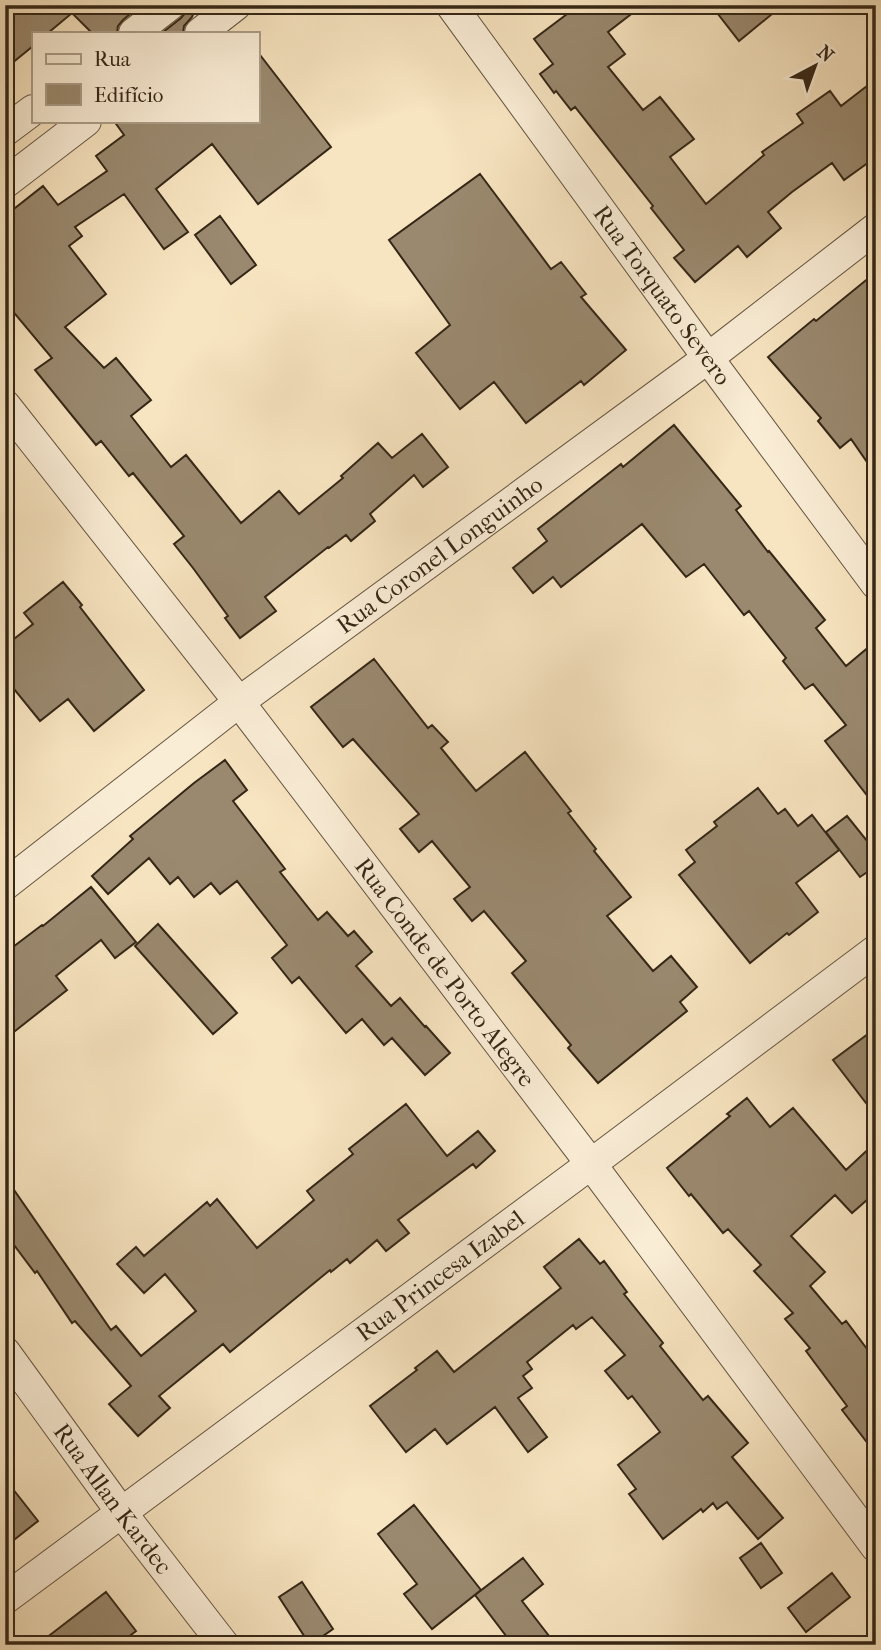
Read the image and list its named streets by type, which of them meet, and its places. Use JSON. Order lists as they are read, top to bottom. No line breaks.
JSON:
{"streets":{"street":["Rua Torquato Severo","Rua Coronel Longuinho","Rua Conde de Porto Alegre","Rua Princesa Izabel","Rua Allan Kardec"]},"crossings":[["Rua Torquato Severo","Rua Coronel Longuinho"],["Rua Coronel Longuinho","Rua Conde de Porto Alegre"],["Rua Conde de Porto Alegre","Rua Princesa Izabel"],["Rua Princesa Izabel","Rua Allan Kardec"]],"legend":["Rua","Edifício"],"north":"top right"}
